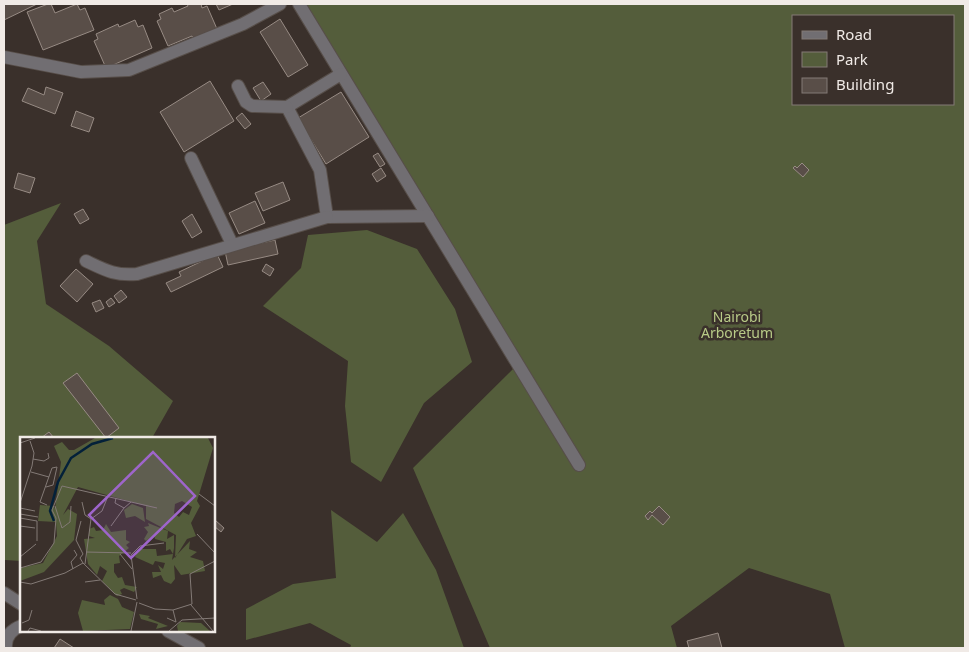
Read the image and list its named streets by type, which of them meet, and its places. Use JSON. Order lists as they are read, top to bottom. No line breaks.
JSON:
{"parks":["Nairobi Arboretum"],"legend":["Road","Park","Building"]}
